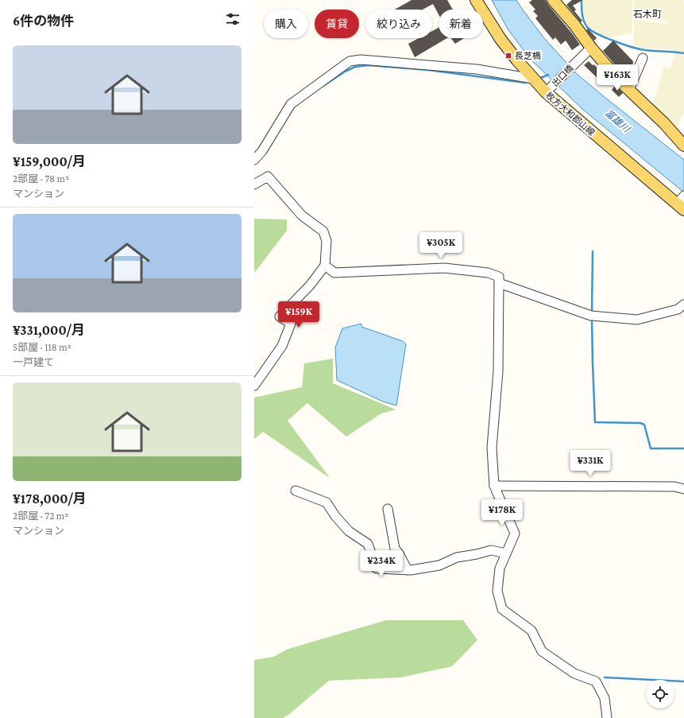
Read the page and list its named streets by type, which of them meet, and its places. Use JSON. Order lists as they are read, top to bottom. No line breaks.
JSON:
{"streets":{"main road":["枚方大和郡山線"],"street":["出口橋"]},"crossings":[["出口橋","枚方大和郡山線"]],"districts":["石木町"],"water":["富雄川"],"places":{"transit":["長芝橋"]},"page":{"heading":"6件の物件","chip":["購入","賃貸","絞り込み","新着"],"list":[{"name":"¥159,000/月","note":"2部屋 · 78 m² · マンション"},{"name":"¥331,000/月","note":"5部屋 · 118 m² · 一戸建て"},{"name":"¥178,000/月","note":"2部屋 · 72 m² · マンション"}],"price":["¥163K","¥305K","¥159K","¥331K","¥178K","¥234K"]}}
